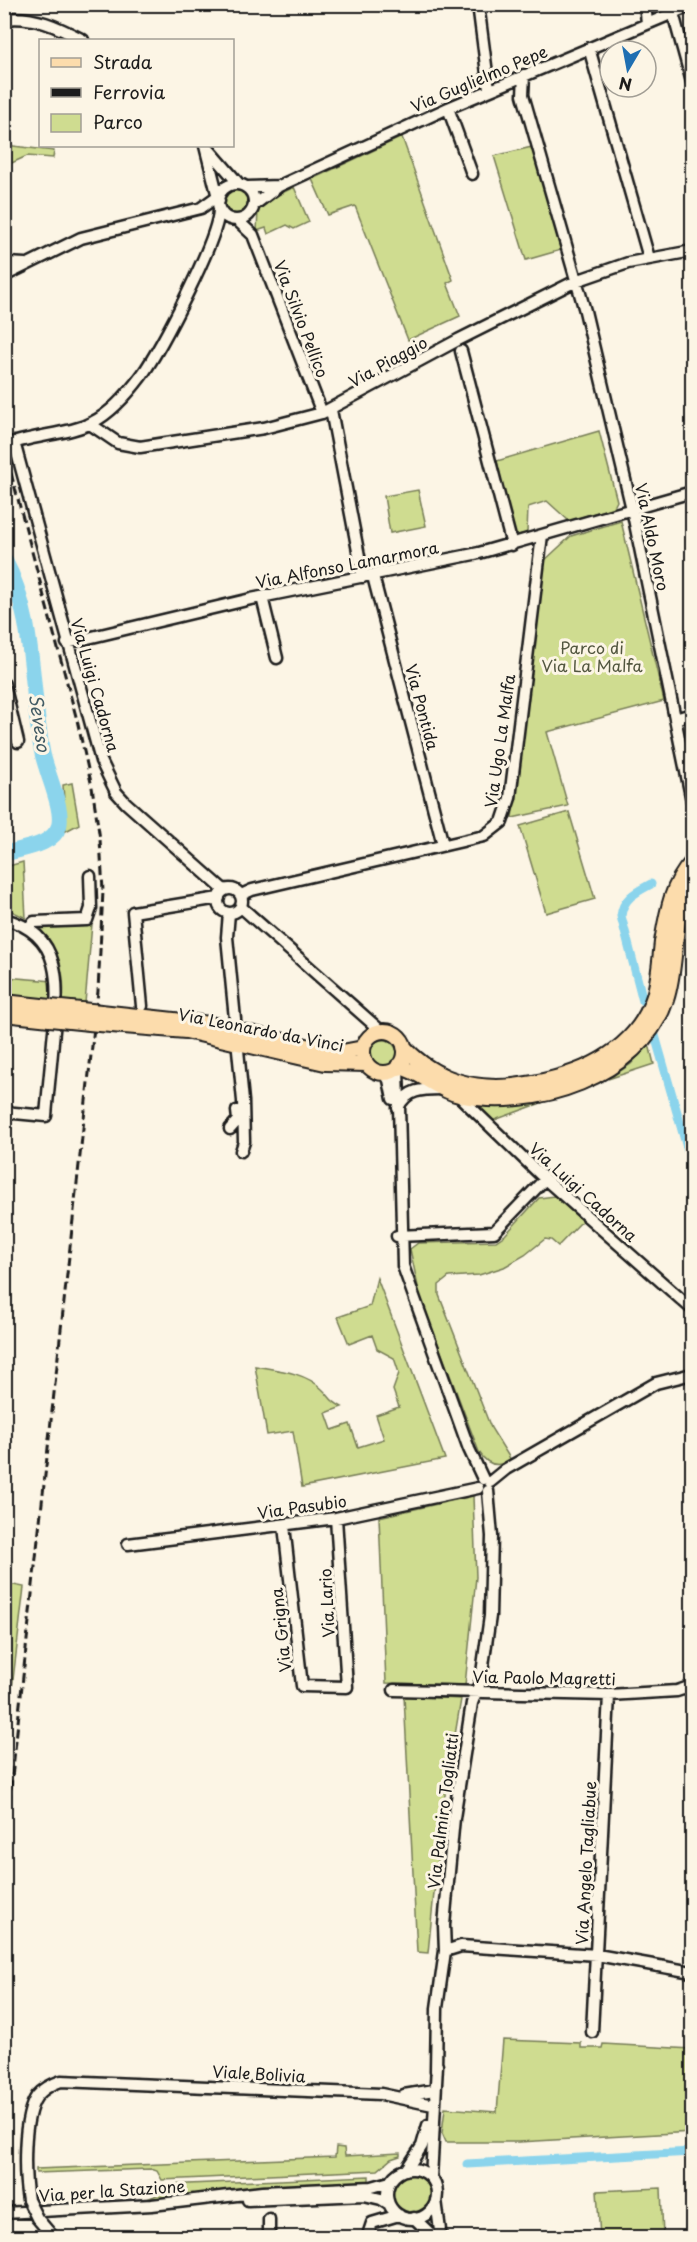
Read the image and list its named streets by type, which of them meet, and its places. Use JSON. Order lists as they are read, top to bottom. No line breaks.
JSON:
{"streets":{"main road":["Via Leonardo da Vinci"],"street":["Via Guglielmo Pepe","Via Silvio Pellico","Via Piaggio","Via Aldo Moro","Via Alfonso Lamarmora","Via Luigi Cadorna","Via Pontida","Via Ugo La Malfa","Via Pasubio","Via Lario","Via Grigna","Via Paolo Magretti","Via Palmiro Togliatti","Via Angelo Tagliabue","Viale Bolivia","Via per la Stazione"]},"crossings":[["Via Guglielmo Pepe","Via Silvio Pellico"],["Via Guglielmo Pepe","Via Aldo Moro"],["Via Silvio Pellico","Via Piaggio"],["Via Silvio Pellico","Via Alfonso Lamarmora"],["Via Silvio Pellico","Via Pontida"],["Via Piaggio","Via Aldo Moro"],["Via Aldo Moro","Via Alfonso Lamarmora"],["Via Alfonso Lamarmora","Via Luigi Cadorna"],["Via Alfonso Lamarmora","Via Pontida"],["Via Alfonso Lamarmora","Via Ugo La Malfa"],["Via Luigi Cadorna","Via Ugo La Malfa"],["Via Pontida","Via Ugo La Malfa"],["Via Pasubio","Via Lario"],["Via Pasubio","Via Grigna"],["Via Pasubio","Via Palmiro Togliatti"],["Via Lario","Via Grigna"],["Via Paolo Magretti","Via Palmiro Togliatti"],["Via Paolo Magretti","Via Angelo Tagliabue"],["Via Palmiro Togliatti","Viale Bolivia"],["Via Palmiro Togliatti","Via per la Stazione"]],"water":["Seveso"],"parks":["Parco di Via La Malfa"],"legend":["Strada","Ferrovia","Parco"],"north":"bottom"}
